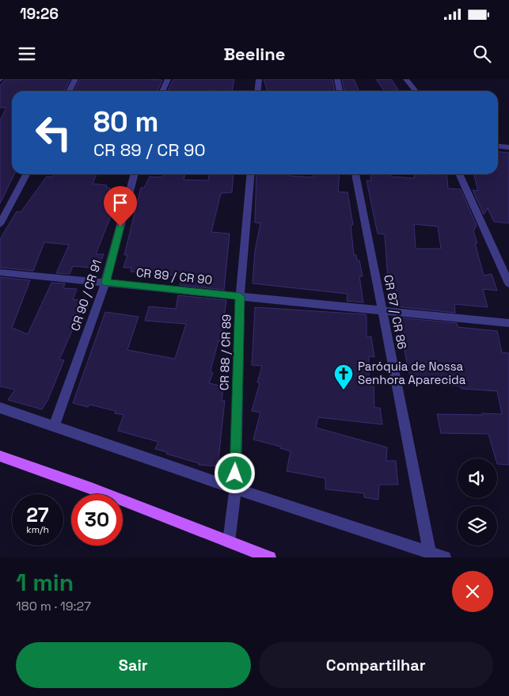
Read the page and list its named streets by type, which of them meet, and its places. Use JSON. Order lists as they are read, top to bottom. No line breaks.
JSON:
{"streets":{"street":["CR 89 / CR 90","CR 90 / CR 91","CR 87 / CR 86","CR 88 / CR 89"]},"crossings":[["CR 89 / CR 90","CR 90 / CR 91"],["CR 89 / CR 90","CR 87 / CR 86"],["CR 89 / CR 90","CR 88 / CR 89"]],"places":{"church":["Paróquia de Nossa Senhora Aparecida"]},"page":{"status":"19:26","header":"Beeline","turn":["80 m","CR 89 / CR 90"],"speed":"27 km/h","limit":"30","heading":["1 min","180 m · 19:27"],"buttons":["Sair","Compartilhar"]}}
